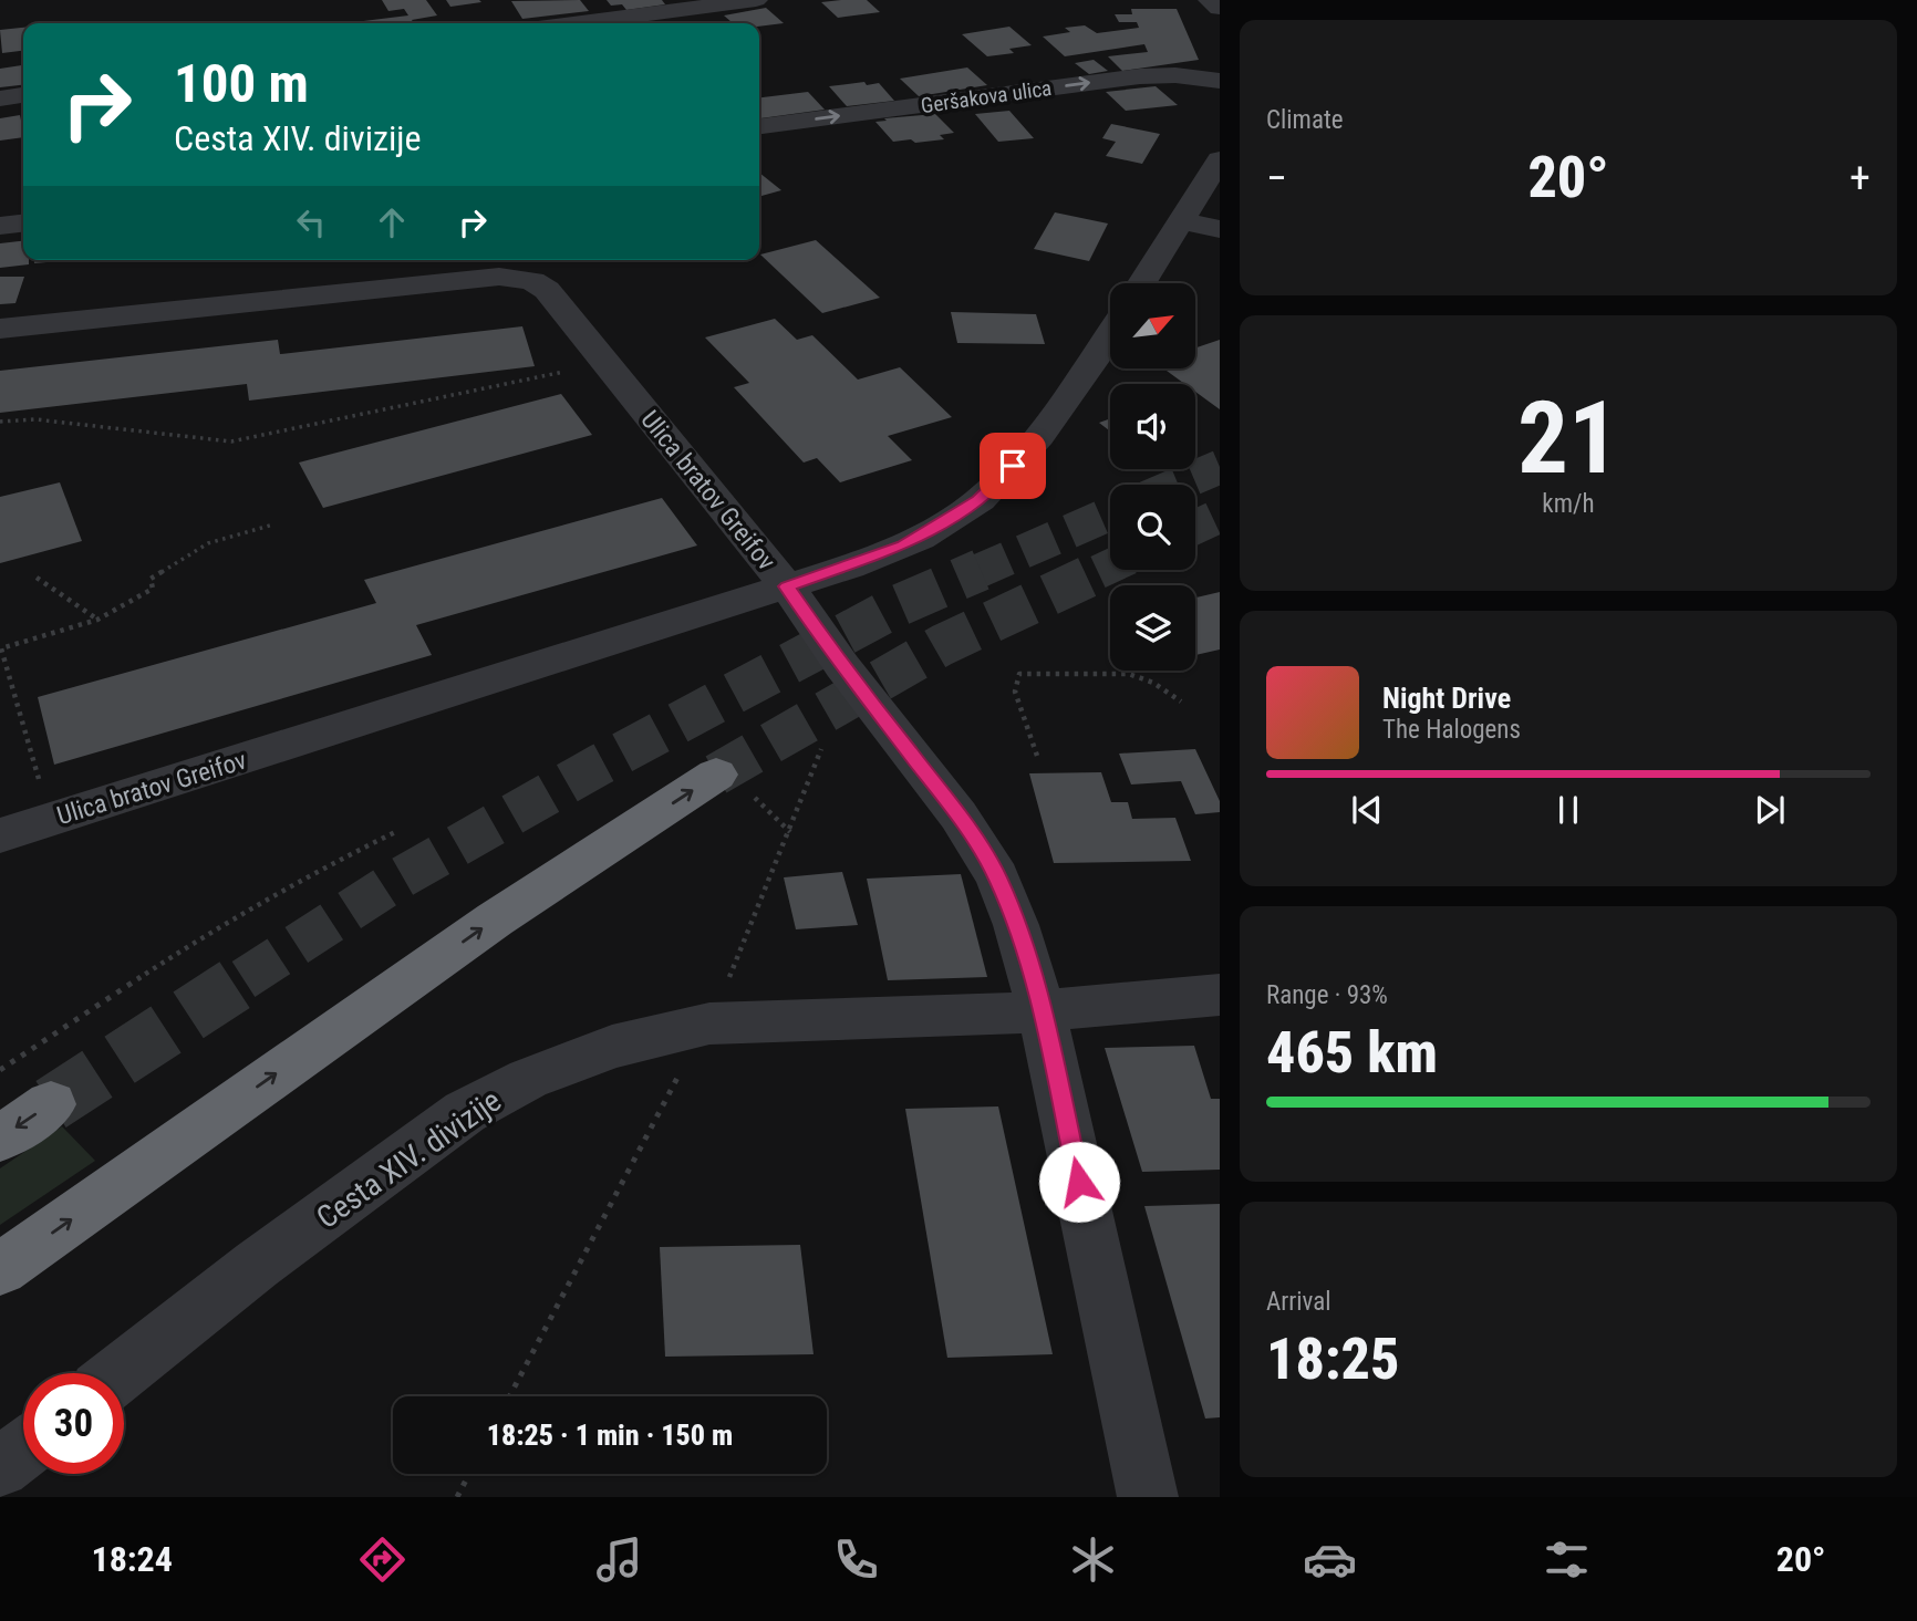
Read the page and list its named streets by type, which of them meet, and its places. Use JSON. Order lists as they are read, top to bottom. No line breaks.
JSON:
{"streets":{"street":["Geršakova ulica","Ulica bratov Greifov","Cesta XIV. divizije"]},"one_way":["Geršakova ulica"],"north":"top right","page":{"tile":["Climate",["21","km/h"],["Range · 93%","465 km"],["Arrival","18:25"]],"turn":["100 m","Cesta XIV. divizije"],"heat":["−","20°","+"],"song":["Night Drive","The Halogens"],"limit":"30","trip":"18:25 · 1 min · 150 m","tabs":["18:24","20°"]}}
